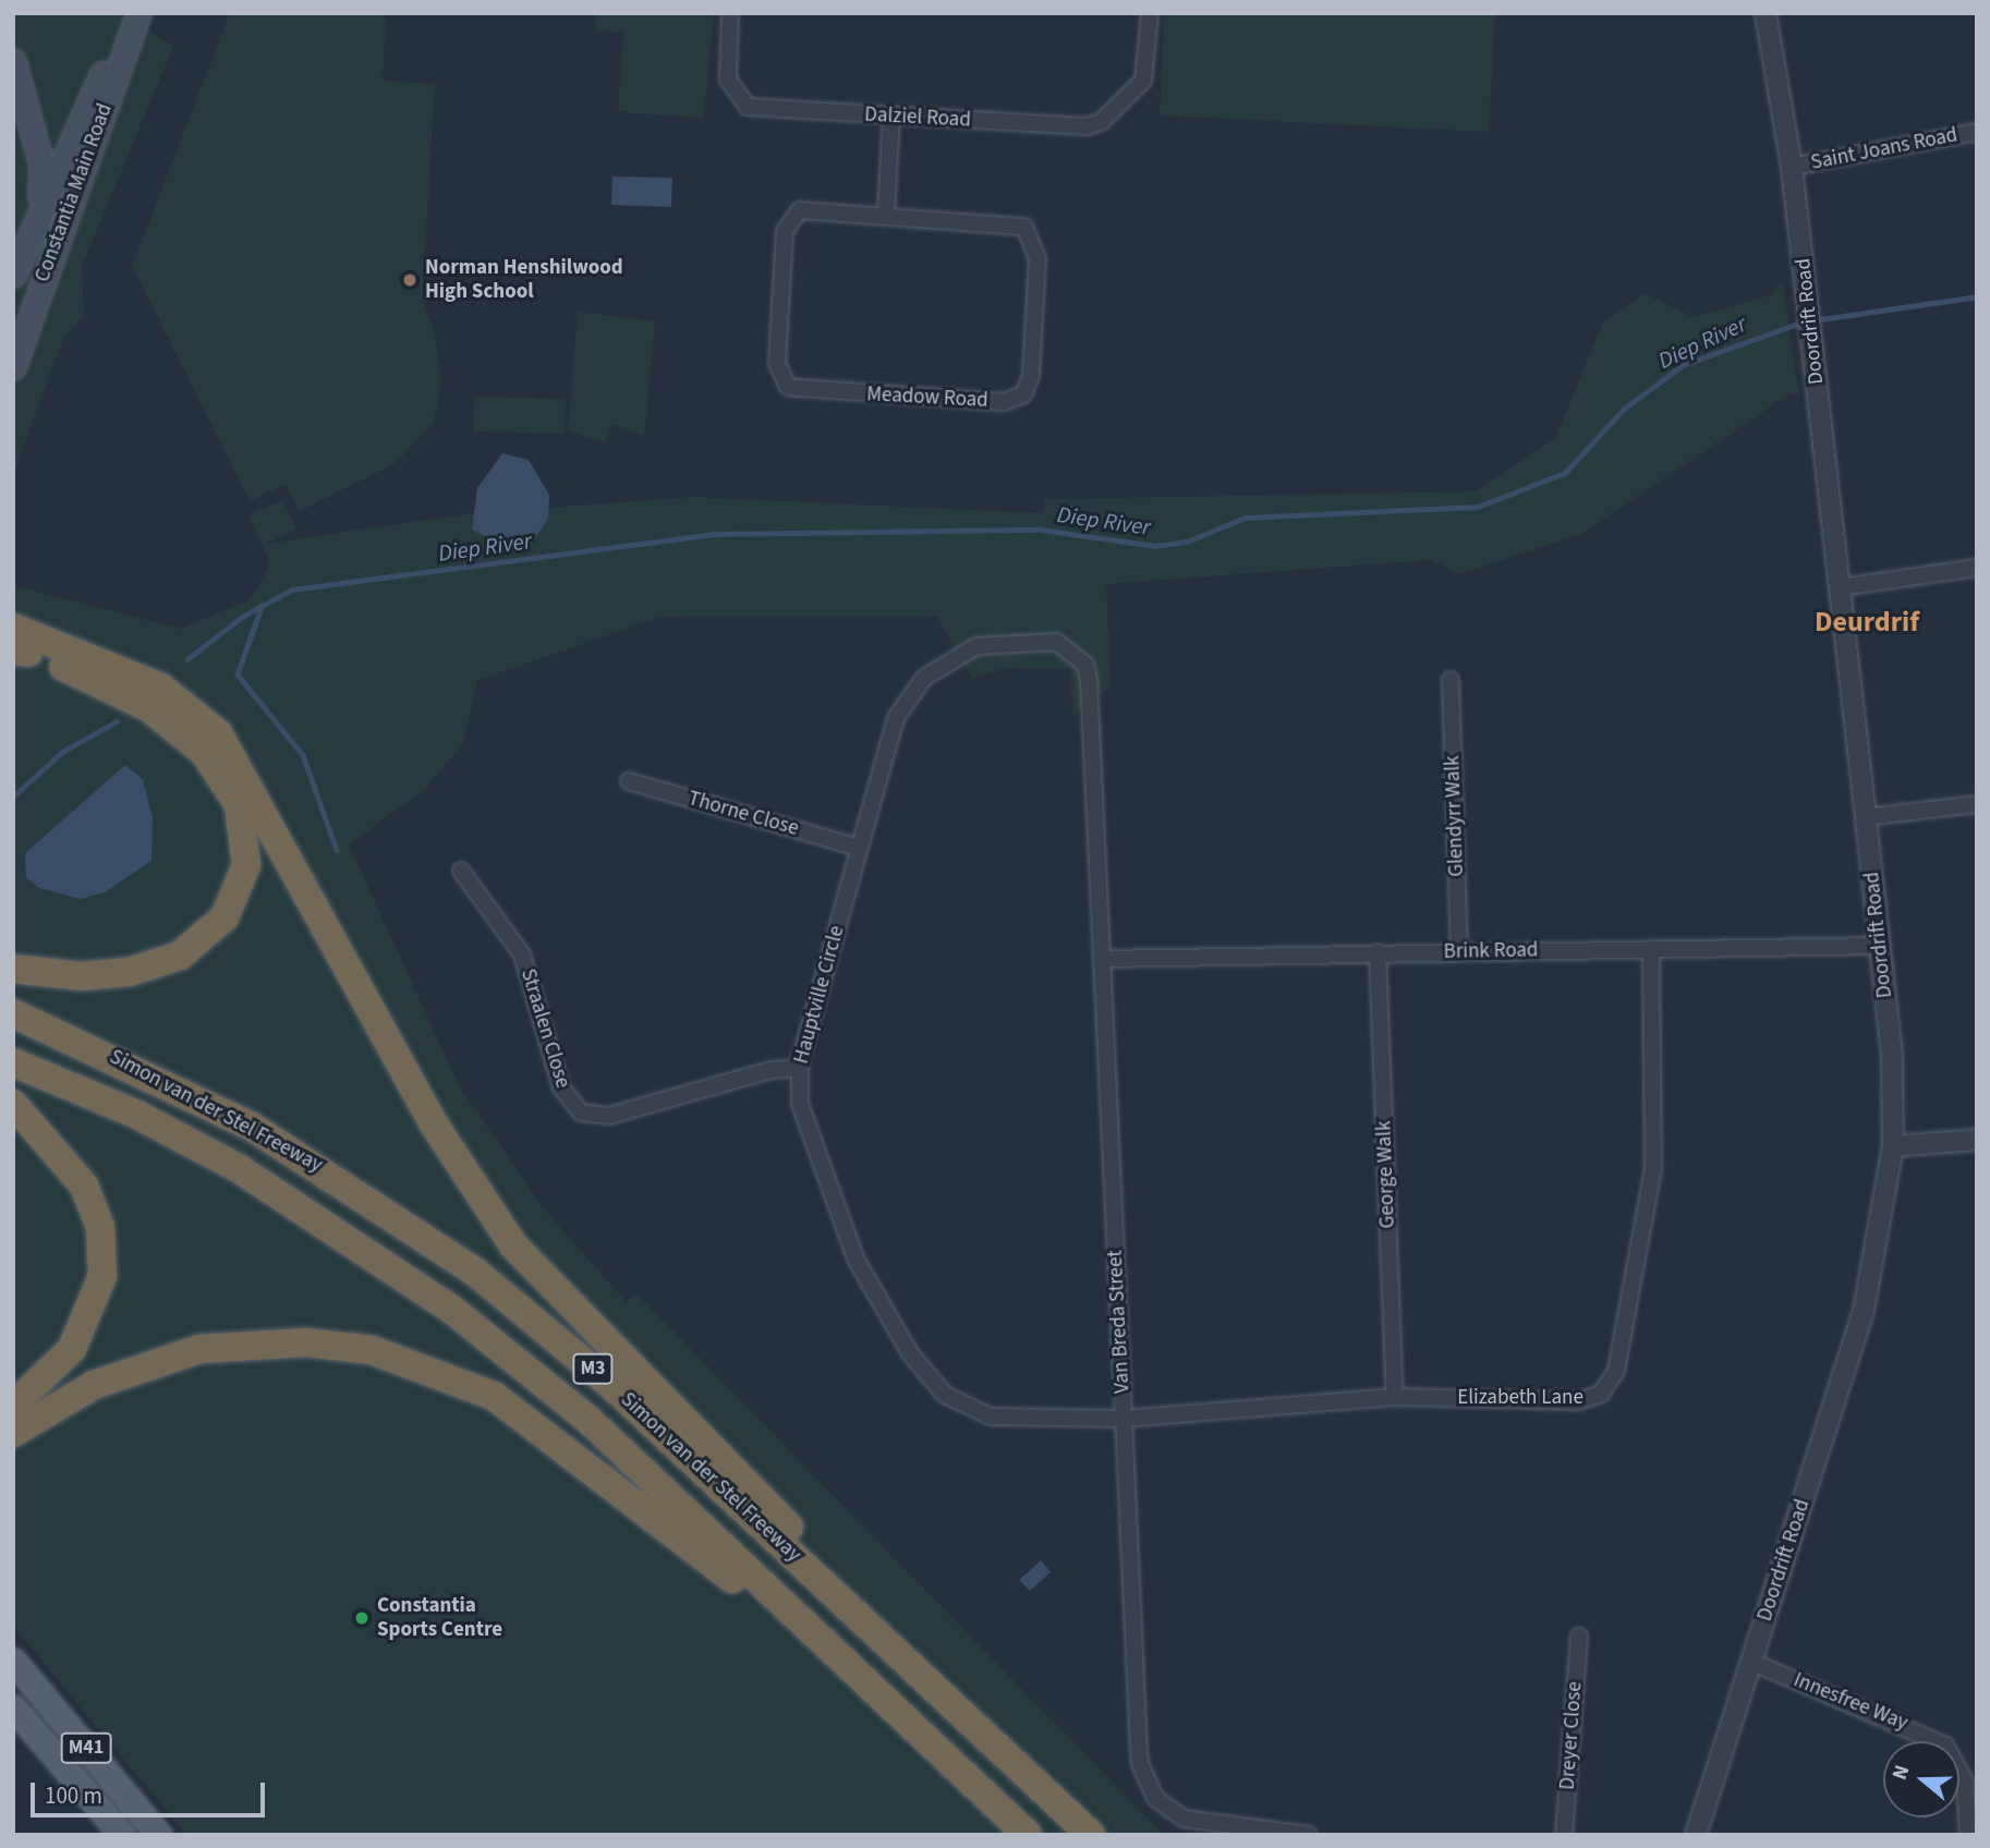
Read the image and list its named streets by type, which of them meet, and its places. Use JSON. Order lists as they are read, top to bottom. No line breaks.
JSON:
{"streets":{"highway":["Simon van der Stel Freeway","M3"],"main road":["Constantia Main Road","M41"],"street":["Dalziel Road","Saint Joans Road","Doordrift Road","Meadow Road","Thorne Close","Glendyrr Walk","Brink Road","Hauptville Circle","Straalen Close","George Walk","Van Breda Street","Elizabeth Lane","Innesfree Way","Dreyer Close"]},"crossings":[["Saint Joans Road","Doordrift Road"],["Doordrift Road","Brink Road"],["Doordrift Road","Innesfree Way"],["Thorne Close","Hauptville Circle"],["Glendyrr Walk","Brink Road"],["Brink Road","George Walk"],["Brink Road","Van Breda Street"],["Brink Road","Elizabeth Lane"],["Hauptville Circle","Straalen Close"],["Hauptville Circle","Van Breda Street"],["Hauptville Circle","Elizabeth Lane"],["George Walk","Elizabeth Lane"],["Van Breda Street","Elizabeth Lane"]],"districts":["Deurdrif"],"water":["Diep River"],"places":["Norman Henshilwood High School","Constantia Sports Centre"],"scale_bar":"100 m","north":"left"}
